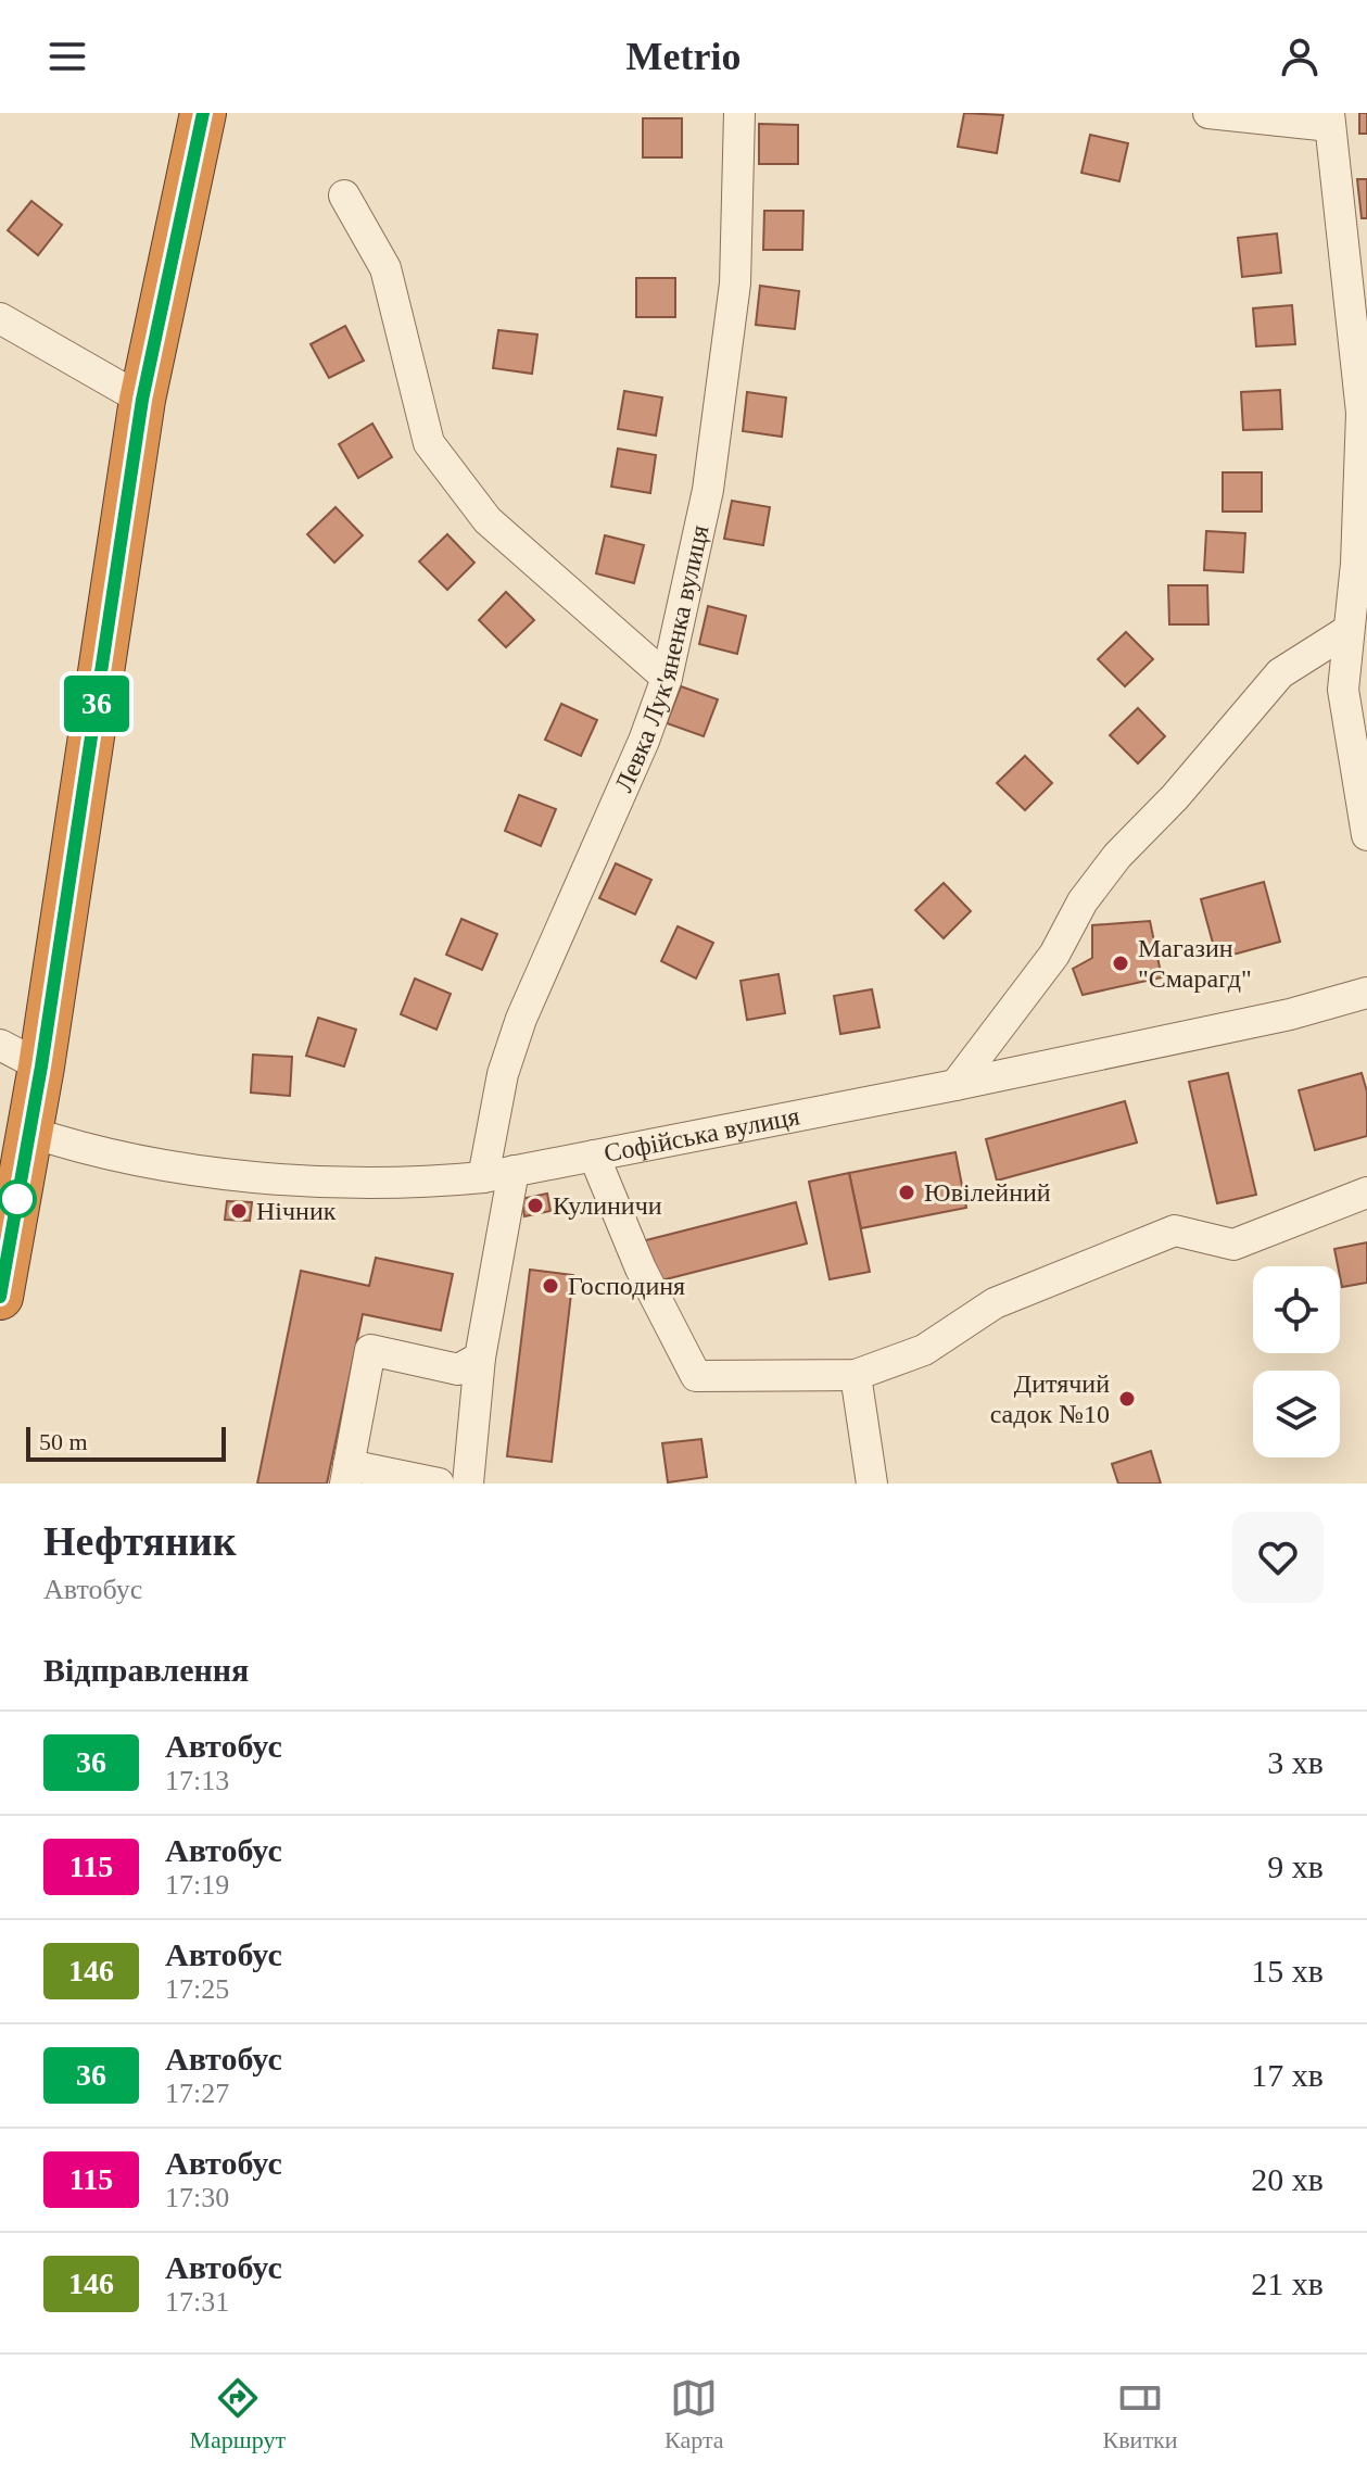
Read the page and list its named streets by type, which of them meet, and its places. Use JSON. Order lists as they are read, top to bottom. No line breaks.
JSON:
{"streets":{"street":["Левка Лук'яненка вулиця","Софійська вулиця"]},"crossings":[["Левка Лук'яненка вулиця","Софійська вулиця"]],"places":["Магазин \"Смарагд\"","Ювілейний","Кулиничи","Нічник","Господиня","Дитячий садок №10"],"lines":["bus line 36"],"scale_bar":"50 m","page":{"header":"Metrio","on_map":"36","scale":"50 m","heading":[["Нефтяник","Автобус"],"Відправлення"],"list":[{"mark":"36","name":"Автобус","note":"17:13","value":"3 хв"},{"mark":"115","name":"Автобус","note":"17:19","value":"9 хв"},{"mark":"146","name":"Автобус","note":"17:25","value":"15 хв"},{"mark":"36","name":"Автобус","note":"17:27","value":"17 хв"},{"mark":"115","name":"Автобус","note":"17:30","value":"20 хв"},{"mark":"146","name":"Автобус","note":"17:31","value":"21 хв"}],"tabs":["Маршрут","Карта","Квитки"]}}
